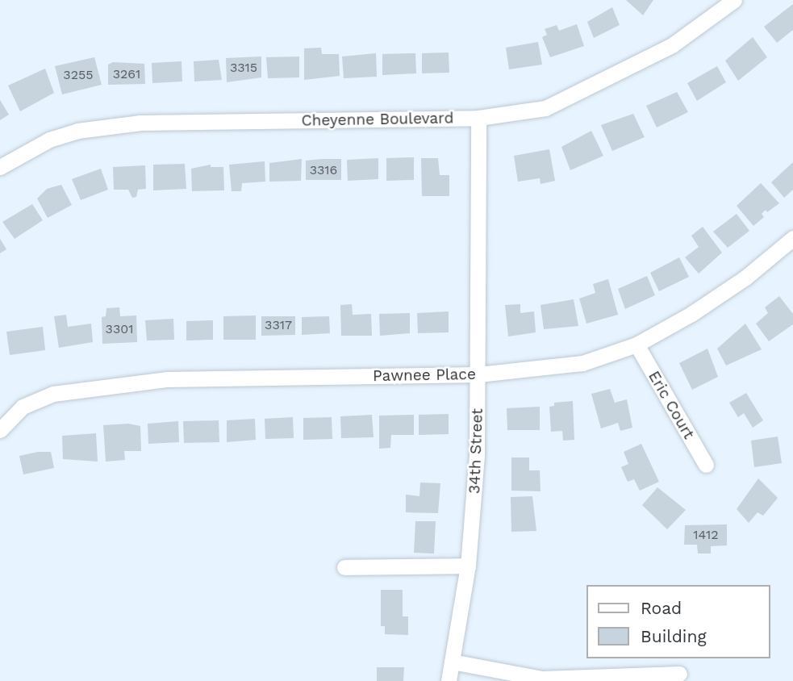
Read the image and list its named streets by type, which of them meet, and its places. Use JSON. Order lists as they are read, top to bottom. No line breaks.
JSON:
{"streets":{"street":["Cheyenne Boulevard","Pawnee Place","Eric Court","34th Street"]},"crossings":[["Cheyenne Boulevard","34th Street"],["Pawnee Place","Eric Court"],["Pawnee Place","34th Street"]],"house_numbers":["3315","3261","3255","3316","3317","3301","1412"],"legend":["Road","Building"]}
